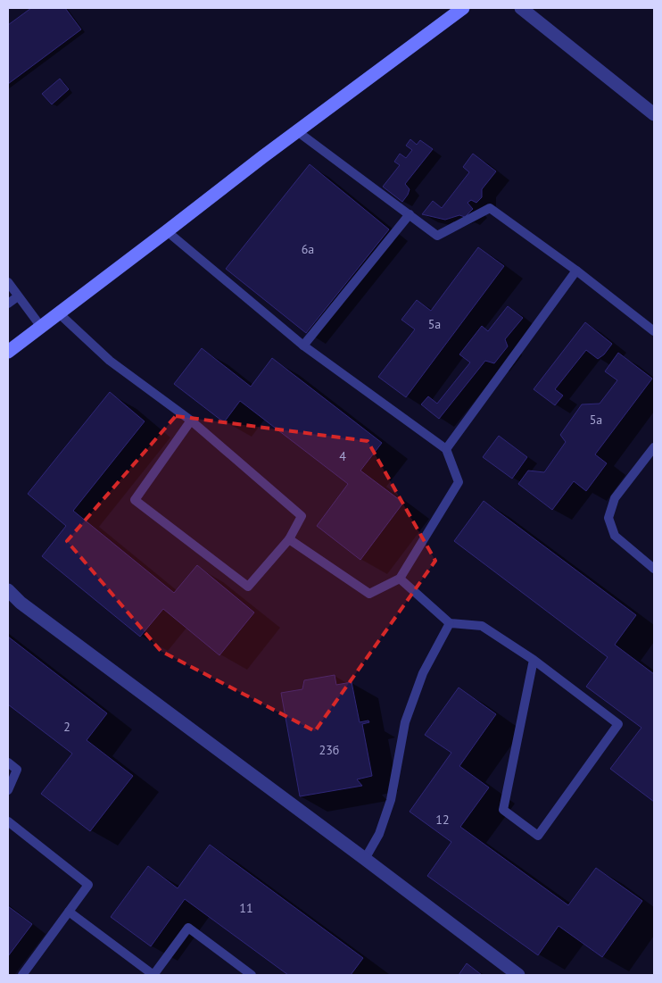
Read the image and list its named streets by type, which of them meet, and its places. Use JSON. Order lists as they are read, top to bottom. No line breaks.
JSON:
{"house_numbers":["6а","5а","5а","4","2","23б","12","11"]}
